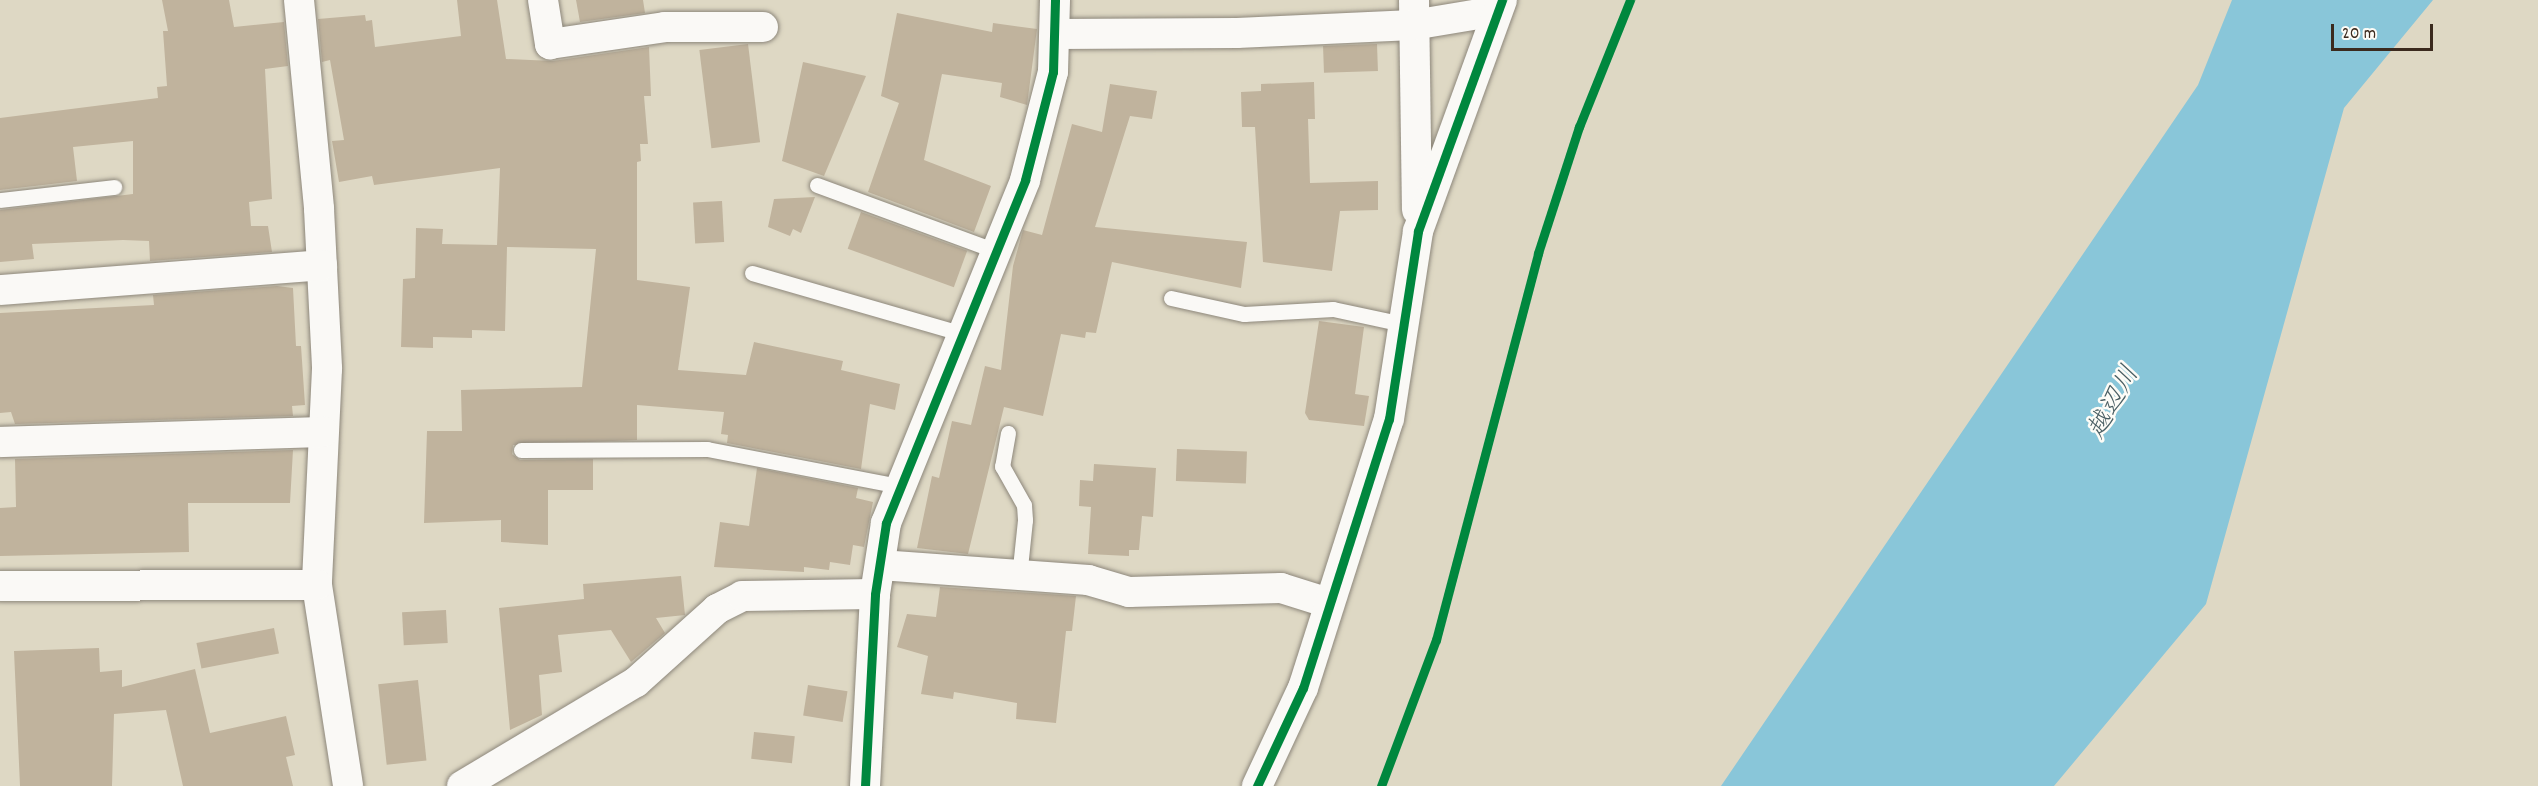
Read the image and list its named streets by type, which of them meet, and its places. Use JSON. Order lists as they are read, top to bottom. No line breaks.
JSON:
{"water":["越辺川"],"scale_bar":"20 m"}
